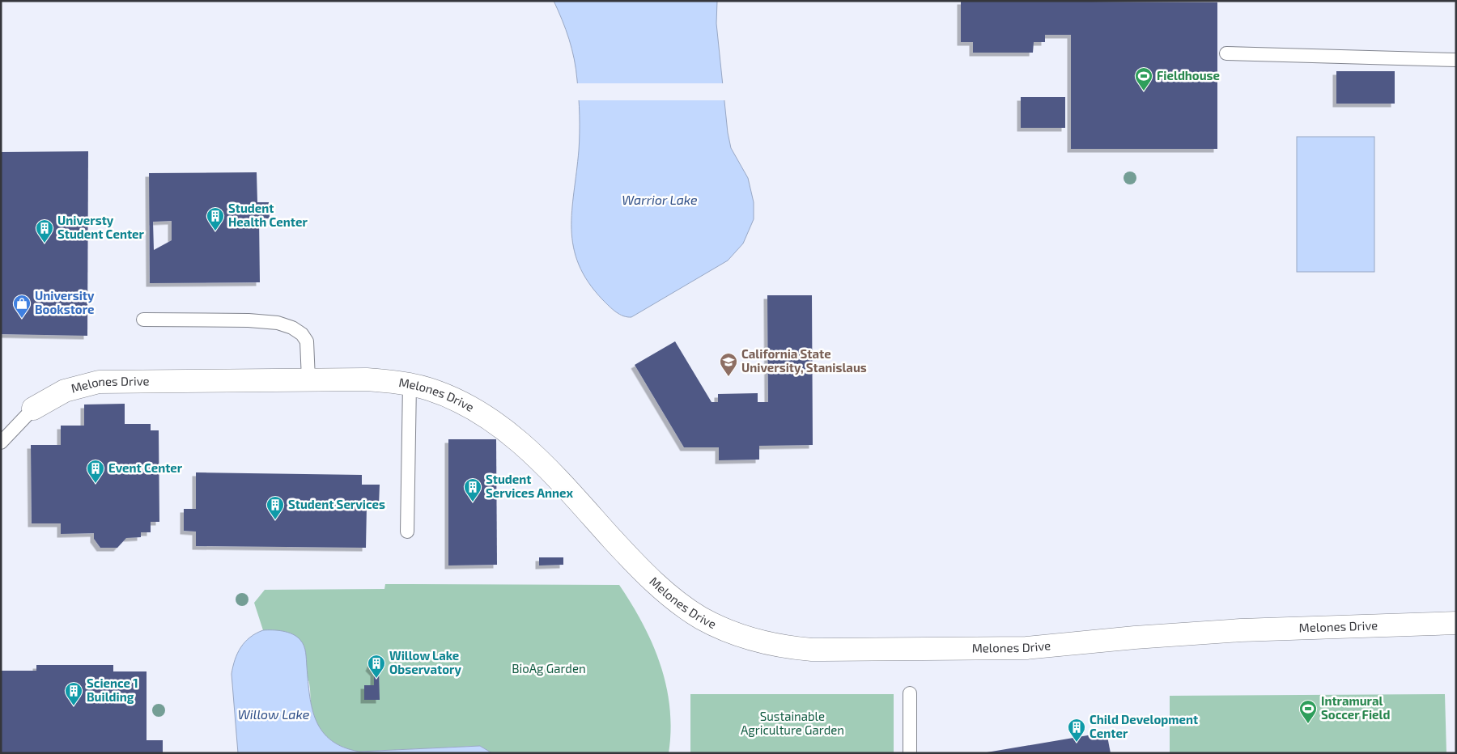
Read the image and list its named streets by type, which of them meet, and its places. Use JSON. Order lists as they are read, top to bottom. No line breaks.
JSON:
{"streets":{"street":["Melones Drive"]},"water":["Warrior Lake","Willow Lake"],"parks":["BioAg Garden","Sustainable Agriculture Garden"],"places":{"sports":["Fieldhouse","Intramural Soccer Field"],"building":["Student Health Center","Universty Student Center","Event Center","Student Services Annex","Student Services","Willow Lake Observatory","Science 1 Building","Child Development Center"],"shop":["University Bookstore"],"school or university":["California State University, Stanislaus"]}}
